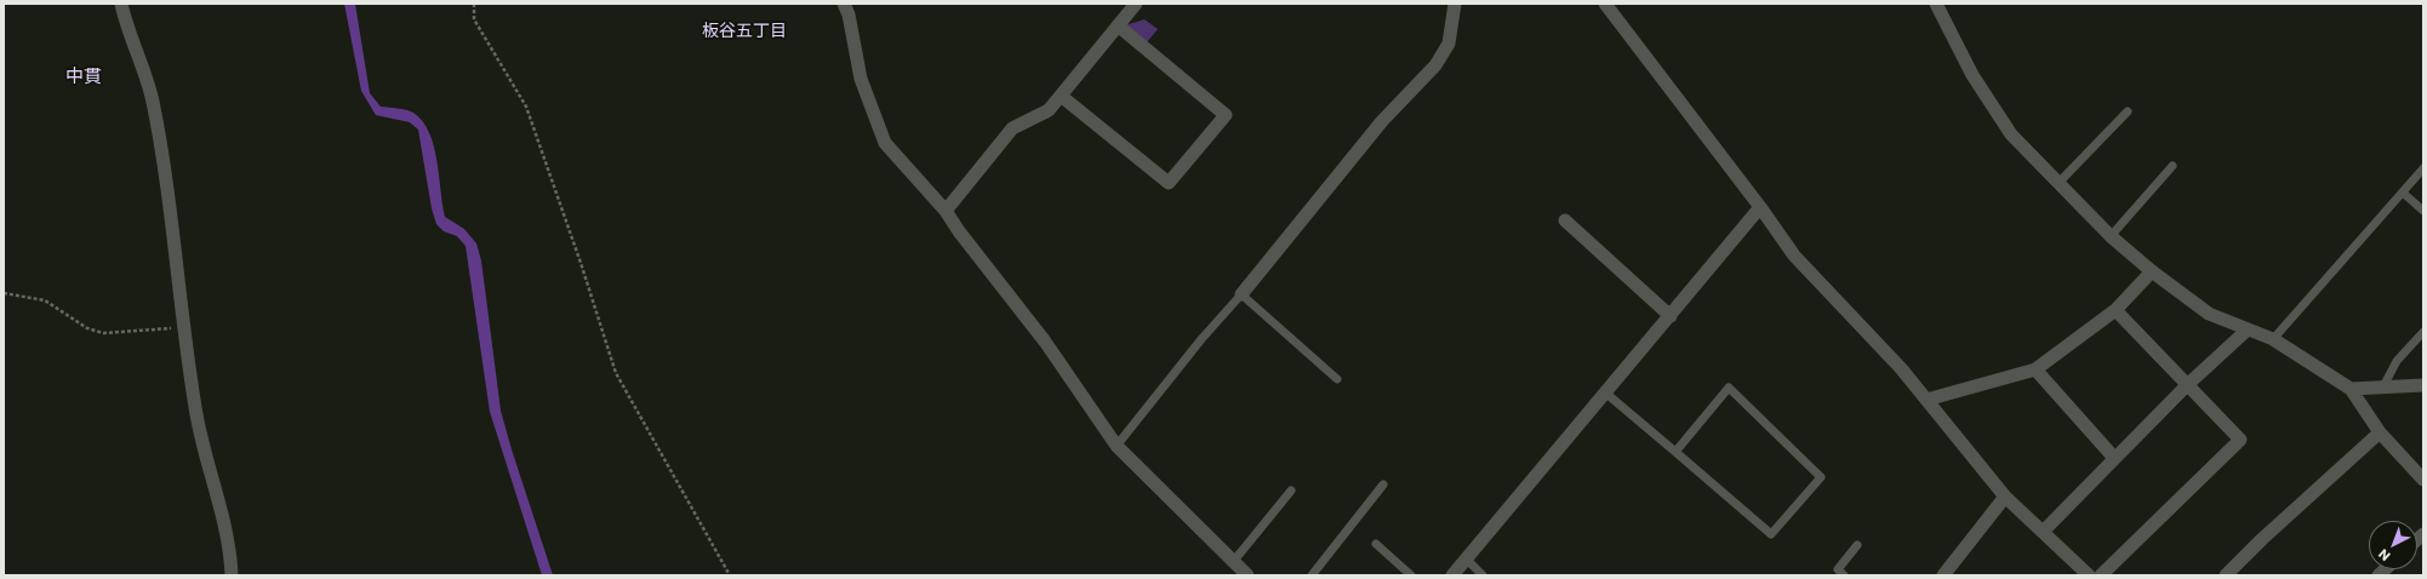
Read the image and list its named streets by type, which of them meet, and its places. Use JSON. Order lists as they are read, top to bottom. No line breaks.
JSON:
{"districts":["板谷五丁目","中貫"],"north":"bottom left"}
